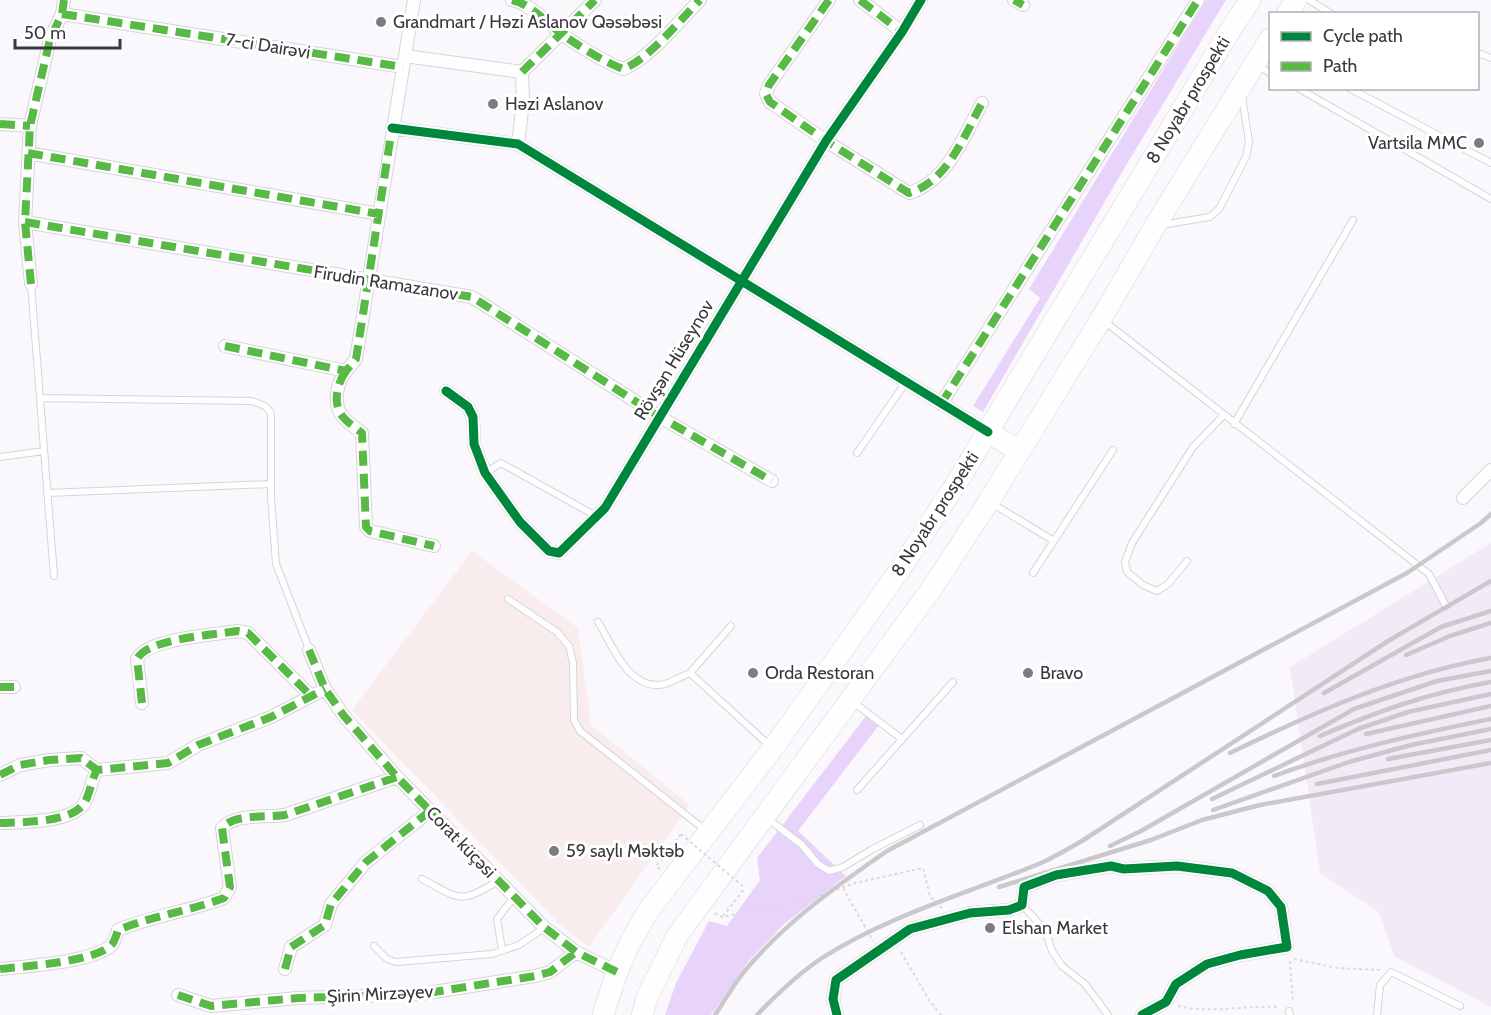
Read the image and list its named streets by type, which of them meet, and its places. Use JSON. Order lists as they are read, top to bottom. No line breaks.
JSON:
{"streets":{"highway":["8 Noyabr prospekti"],"street":["7-ci Dairəvi","Firudin Ramazanov","Rövşən Hüseynov","Corat küçəsi","Şirin Mirzəyev"]},"crossings":[["8 Noyabr prospekti","Corat küçəsi"],["Firudin Ramazanov","Rövşən Hüseynov"],["Corat küçəsi","Şirin Mirzəyev"]],"places":["Grandmart / Həzi Aslanov Qəsəbəsi","Həzi Aslanov","Vartsila MMC","Orda Restoran","Bravo","59 saylı Məktəb","Elshan Market"],"legend":["Cycle path","Path"],"scale_bar":"50 m"}
